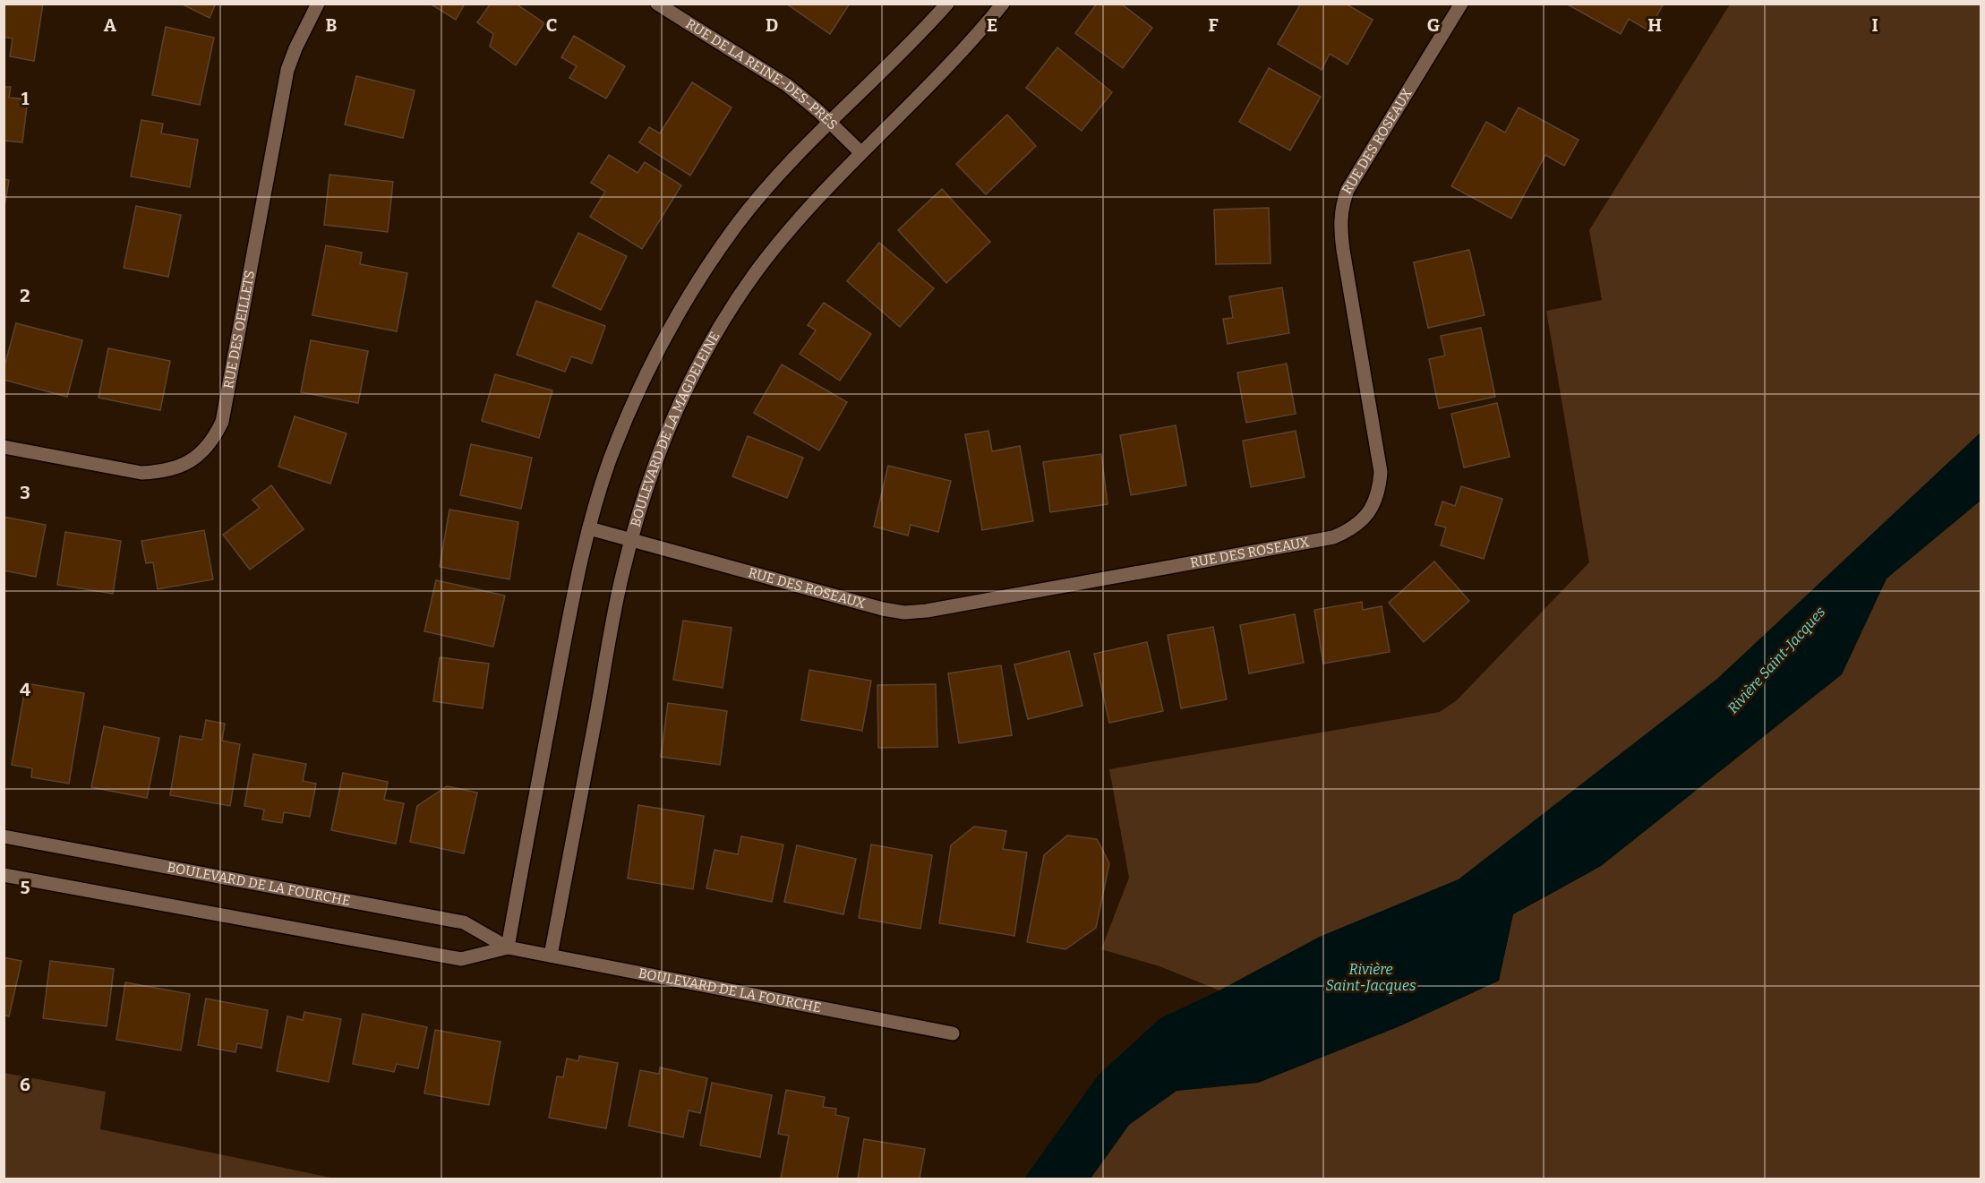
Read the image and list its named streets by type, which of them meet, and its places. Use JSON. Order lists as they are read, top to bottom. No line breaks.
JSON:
{"streets":{"street":["RUE DE LA REINE-DES-PRÉS","RUE DES ROSEAUX","RUE DES OEILLETS","BOULEVARD DE LA MAGDELEINE","BOULEVARD DE LA FOURCHE"]},"crossings":[["RUE DE LA REINE-DES-PRÉS","BOULEVARD DE LA MAGDELEINE"],["RUE DES ROSEAUX","BOULEVARD DE LA MAGDELEINE"],["BOULEVARD DE LA MAGDELEINE","BOULEVARD DE LA FOURCHE"]],"water":["Rivière Saint-Jacques"],"grid":{"columns":["A","B","C","D","E","F","G","H","I"],"rows":["1","2","3","4","5","6"]}}
